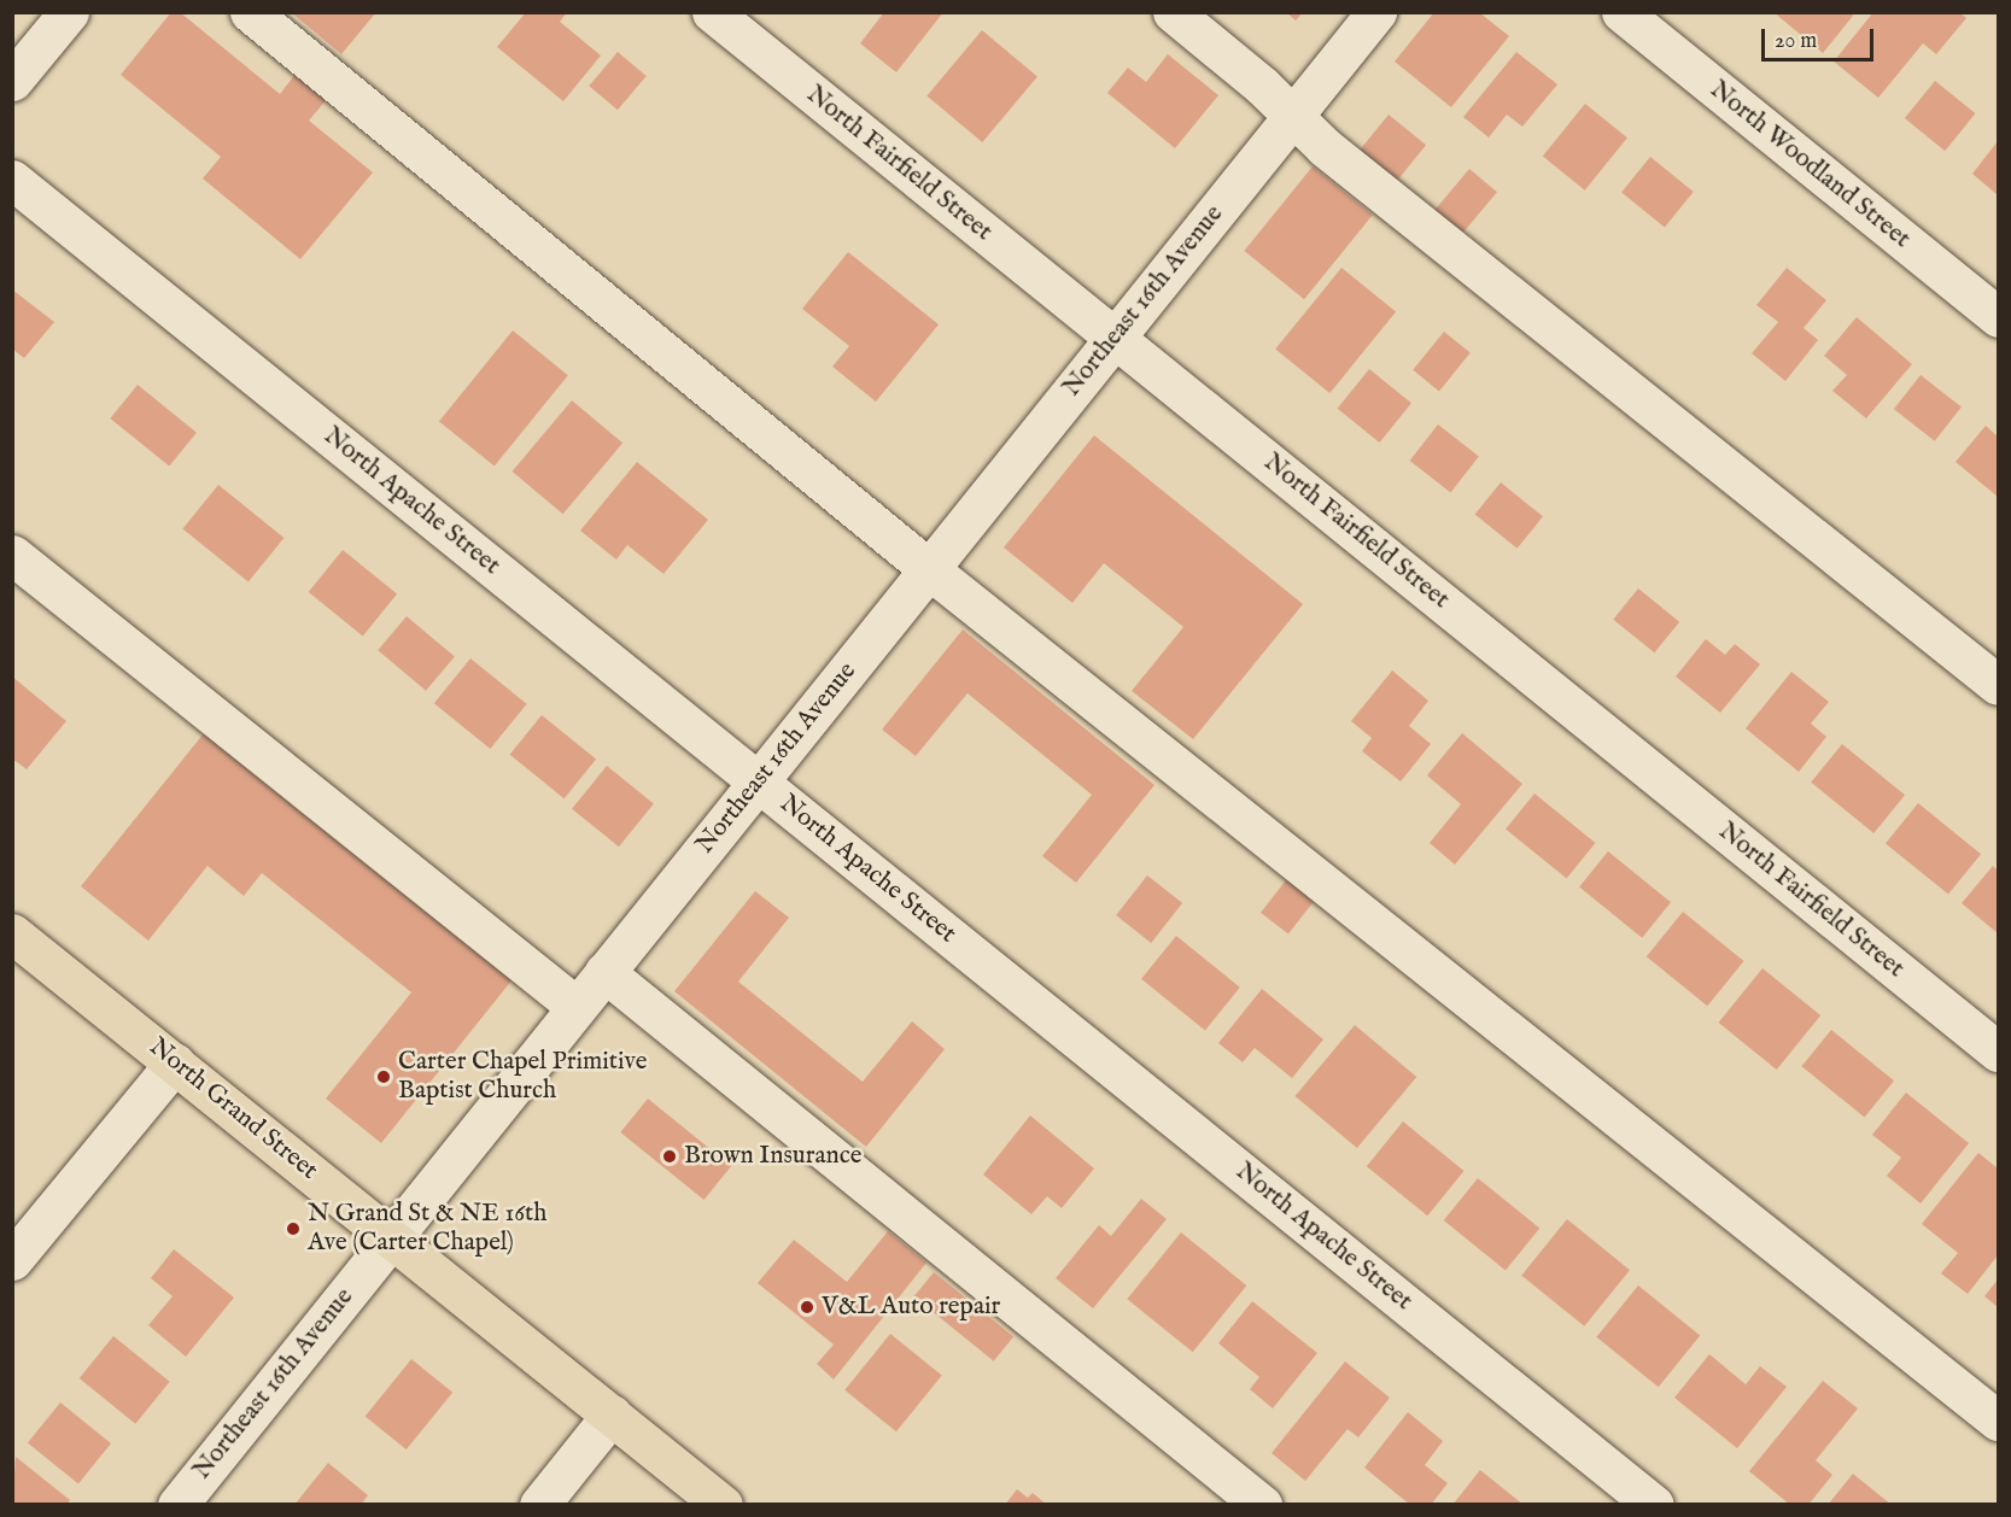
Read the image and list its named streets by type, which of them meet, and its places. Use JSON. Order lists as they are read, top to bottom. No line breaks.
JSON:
{"streets":{"main road":["North Grand Street"],"street":["North Fairfield Street","North Woodland Street","Northeast 16th Avenue","North Apache Street"]},"crossings":[["North Fairfield Street","Northeast 16th Avenue"],["Northeast 16th Avenue","North Apache Street"],["Northeast 16th Avenue","North Grand Street"]],"places":["Carter Chapel Primitive Baptist Church","Brown Insurance","N Grand St & NE 16th Ave (Carter Chapel)","V&L Auto repair"],"scale_bar":"20 m"}
